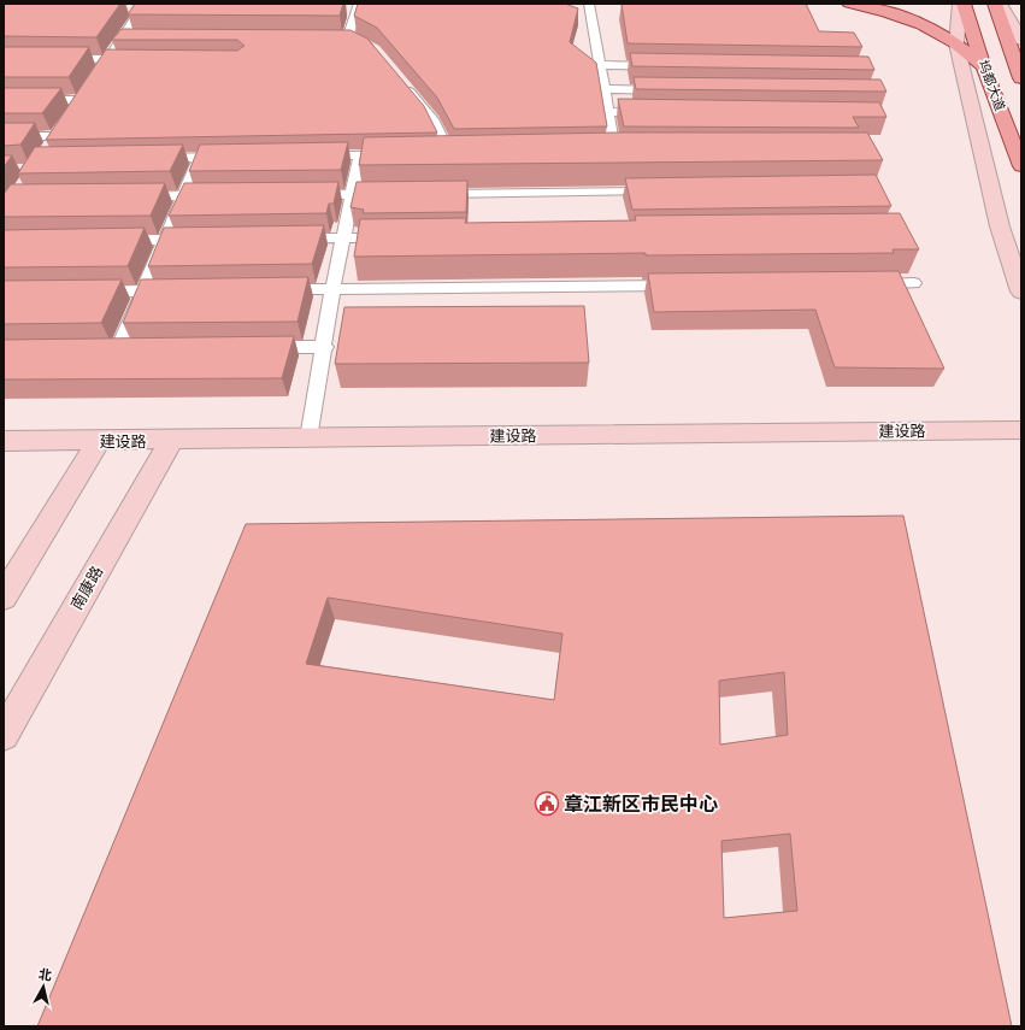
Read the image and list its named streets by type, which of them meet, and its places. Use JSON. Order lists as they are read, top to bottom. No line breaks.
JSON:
{"streets":{"main road":["坞都大道"],"street":["建设路","南康路"]},"crossings":[["建设路","南康路"]],"places":{"public building":["章江新区市民中心"]},"north":"top"}
